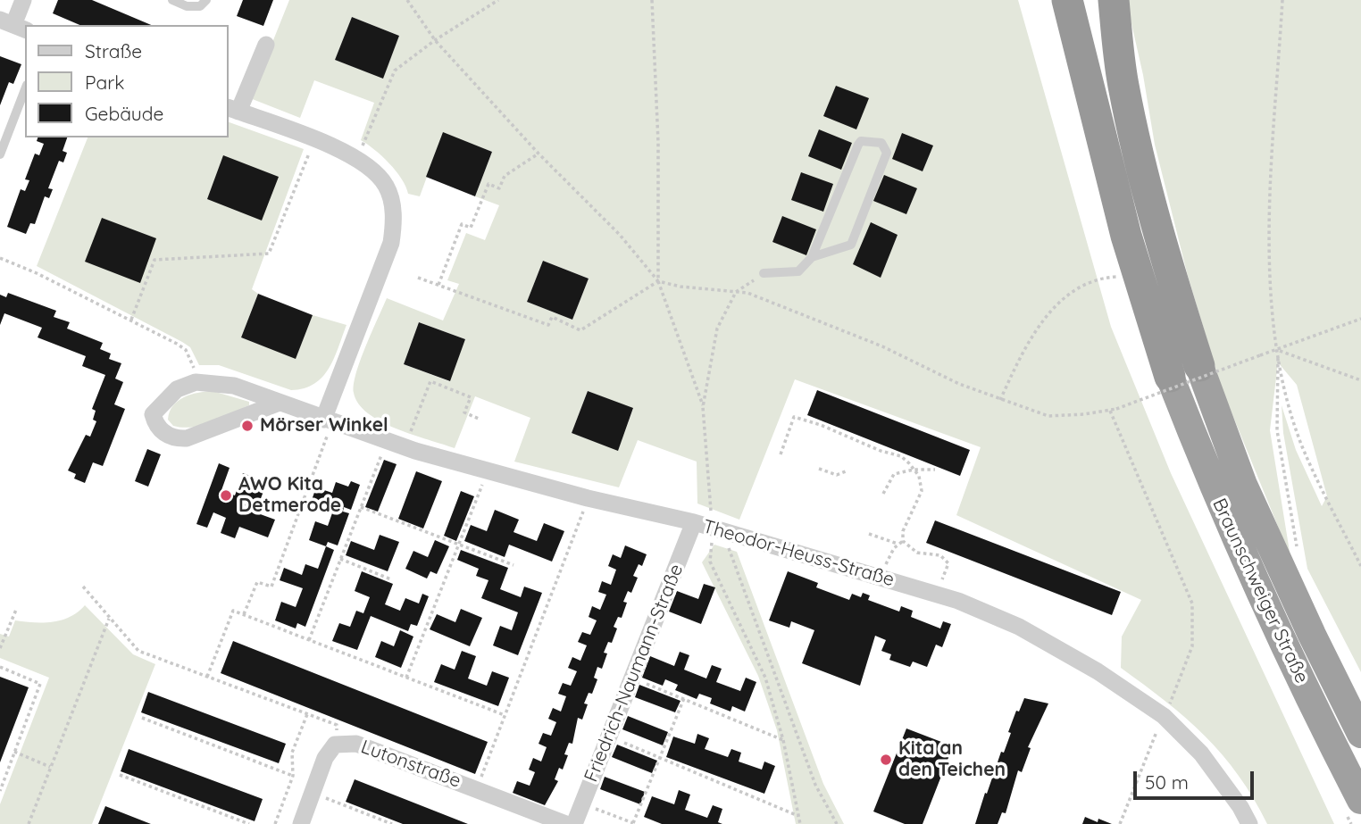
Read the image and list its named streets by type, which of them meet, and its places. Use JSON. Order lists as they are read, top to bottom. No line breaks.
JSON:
{"streets":{"highway":["Braunschweiger Straße"],"street":["Theodor-Heuss-Straße","Friedrich-Naumann-Straße","Lutonstraße"]},"crossings":[["Theodor-Heuss-Straße","Friedrich-Naumann-Straße"]],"places":["Mörser Winkel","AWO Kita Detmerode","Kita an den Teichen"],"legend":["Straße","Park","Gebäude"],"scale_bar":"50 m"}
